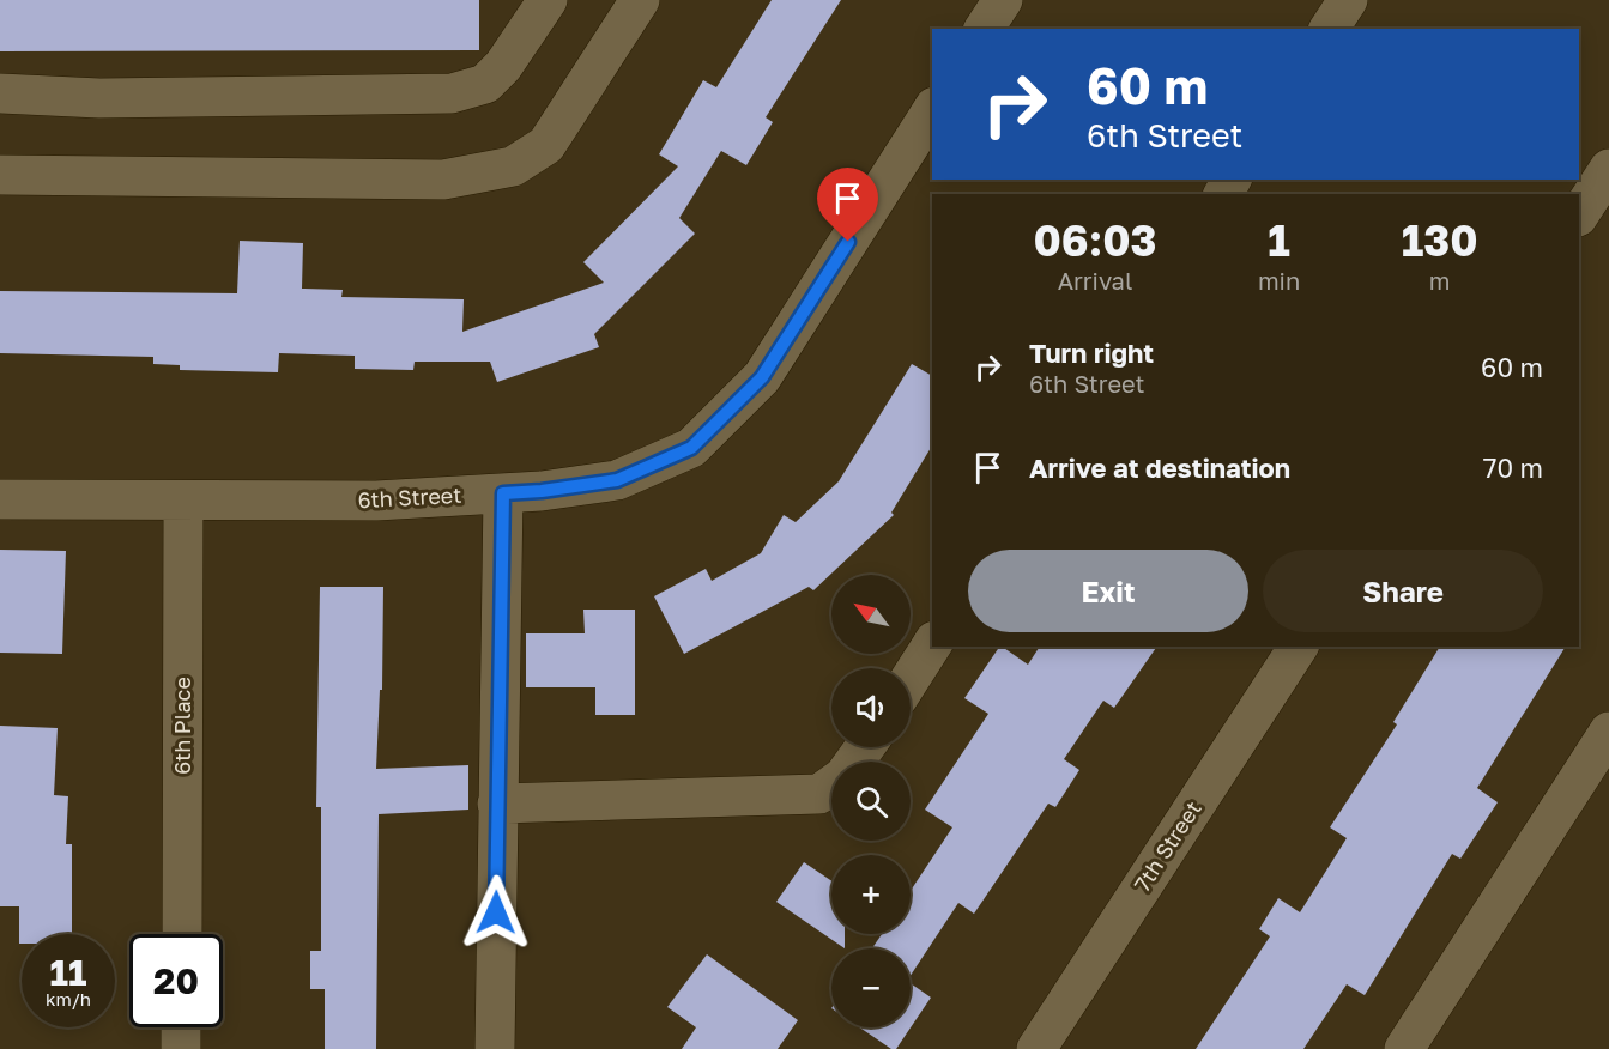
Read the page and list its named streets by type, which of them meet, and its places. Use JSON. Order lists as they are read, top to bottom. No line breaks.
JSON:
{"streets":{"street":["6th Street","6th Place","7th Street"]},"crossings":[["6th Street","6th Place"]],"north":"top left","page":{"turn":["60 m","6th Street"],"eta":["06:03","Arrival","1","min","130","m"],"list":[{"name":"Turn right","note":"6th Street","value":"60 m"},{"name":"Arrive at destination","value":"70 m"}],"buttons":["Exit","Share"],"map_buttons":["+","−"],"speed":"11 km/h","limit":"20"}}
